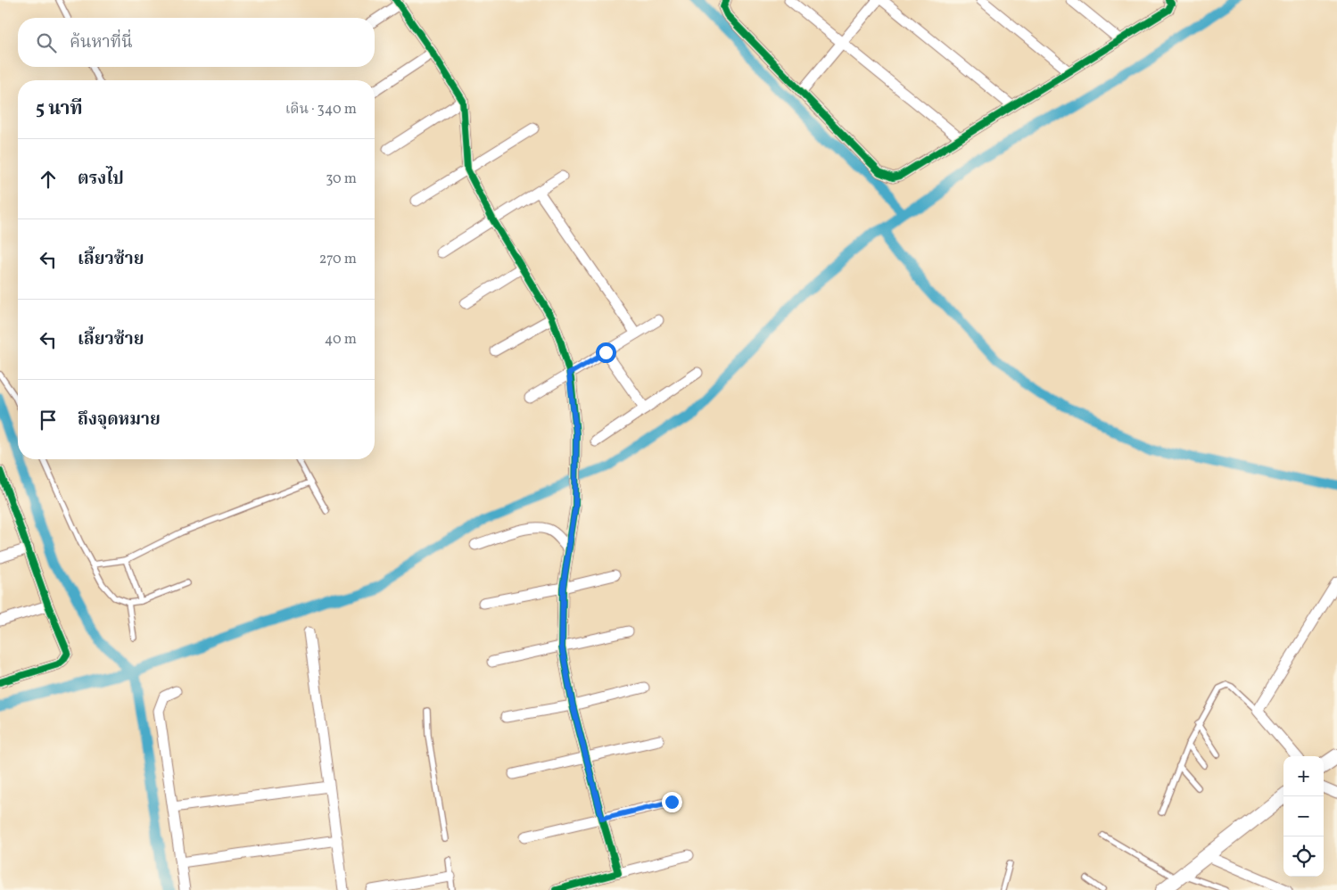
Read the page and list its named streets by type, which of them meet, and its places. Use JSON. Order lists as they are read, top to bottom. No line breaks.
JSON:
{"page":{"search":"ค้นหาที่นี่","heading":["5 นาที","เดิน · 340 m"],"list":[["ตรงไป","30 m"],["เลี้ยวซ้าย","270 m"],["เลี้ยวซ้าย","40 m"],"ถึงจุดหมาย"],"map_buttons":["+","−"]}}
